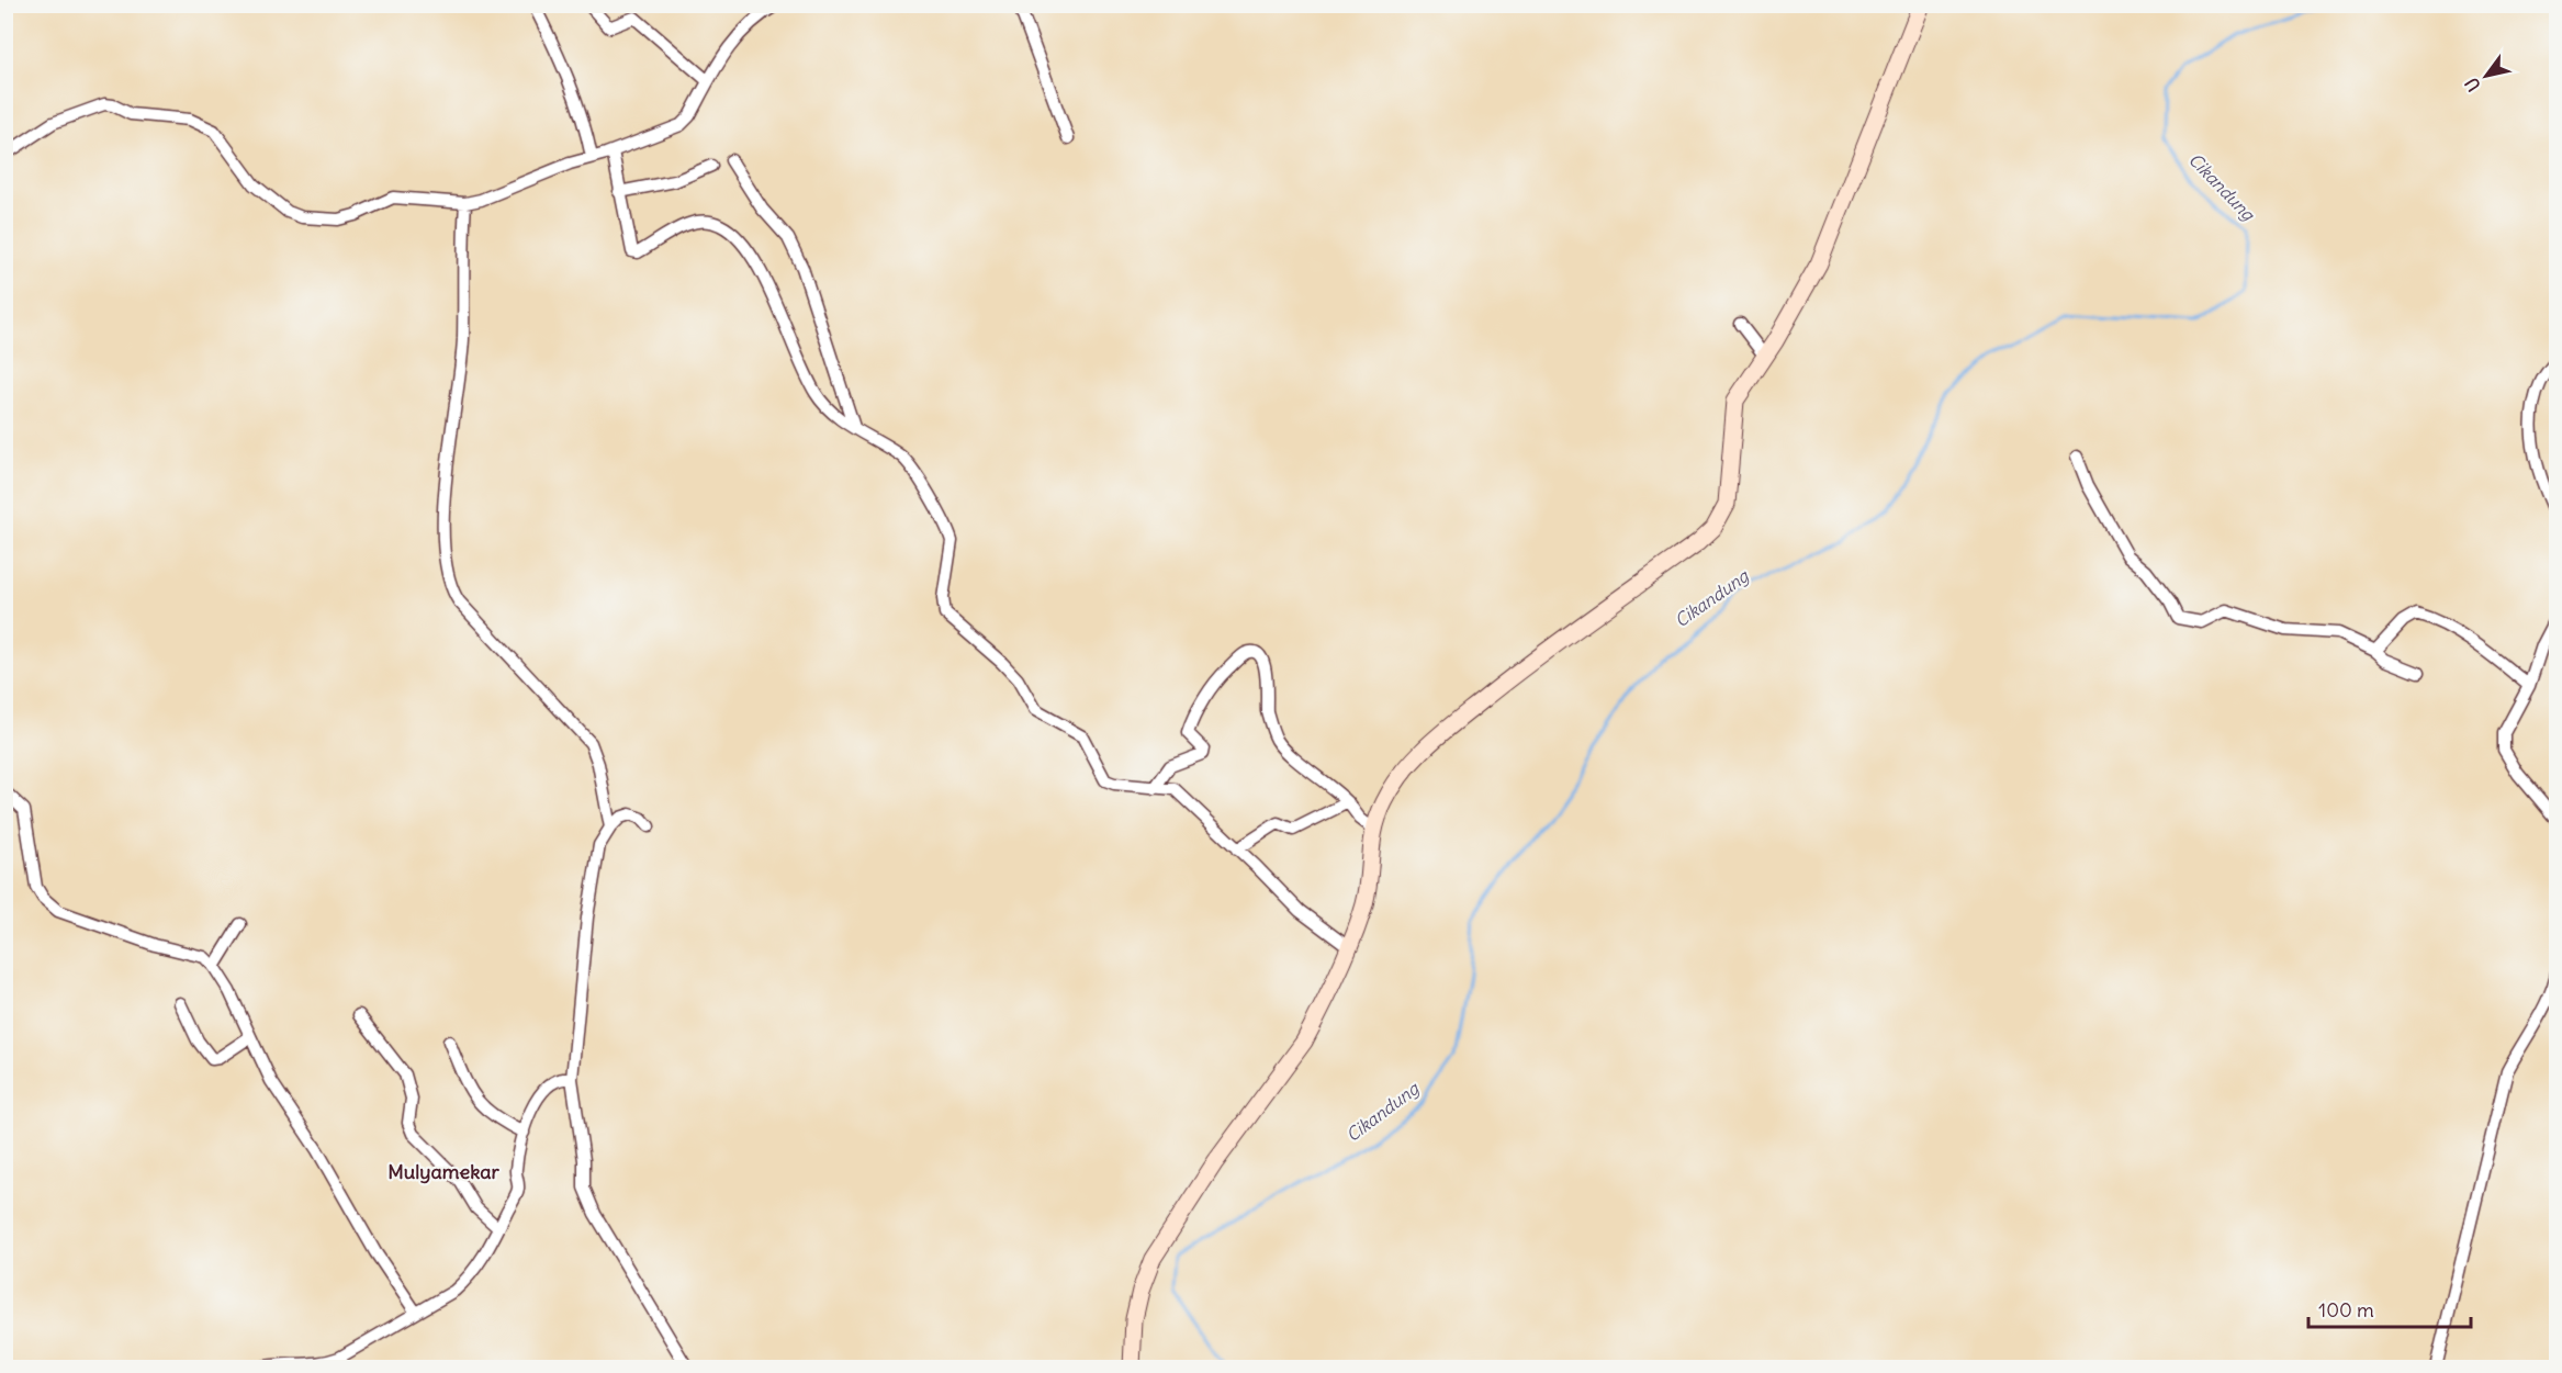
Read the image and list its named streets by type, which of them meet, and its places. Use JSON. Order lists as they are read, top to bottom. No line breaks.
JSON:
{"districts":["Mulyamekar"],"water":["Cikandung"],"scale_bar":"100 m","north":"bottom left"}
